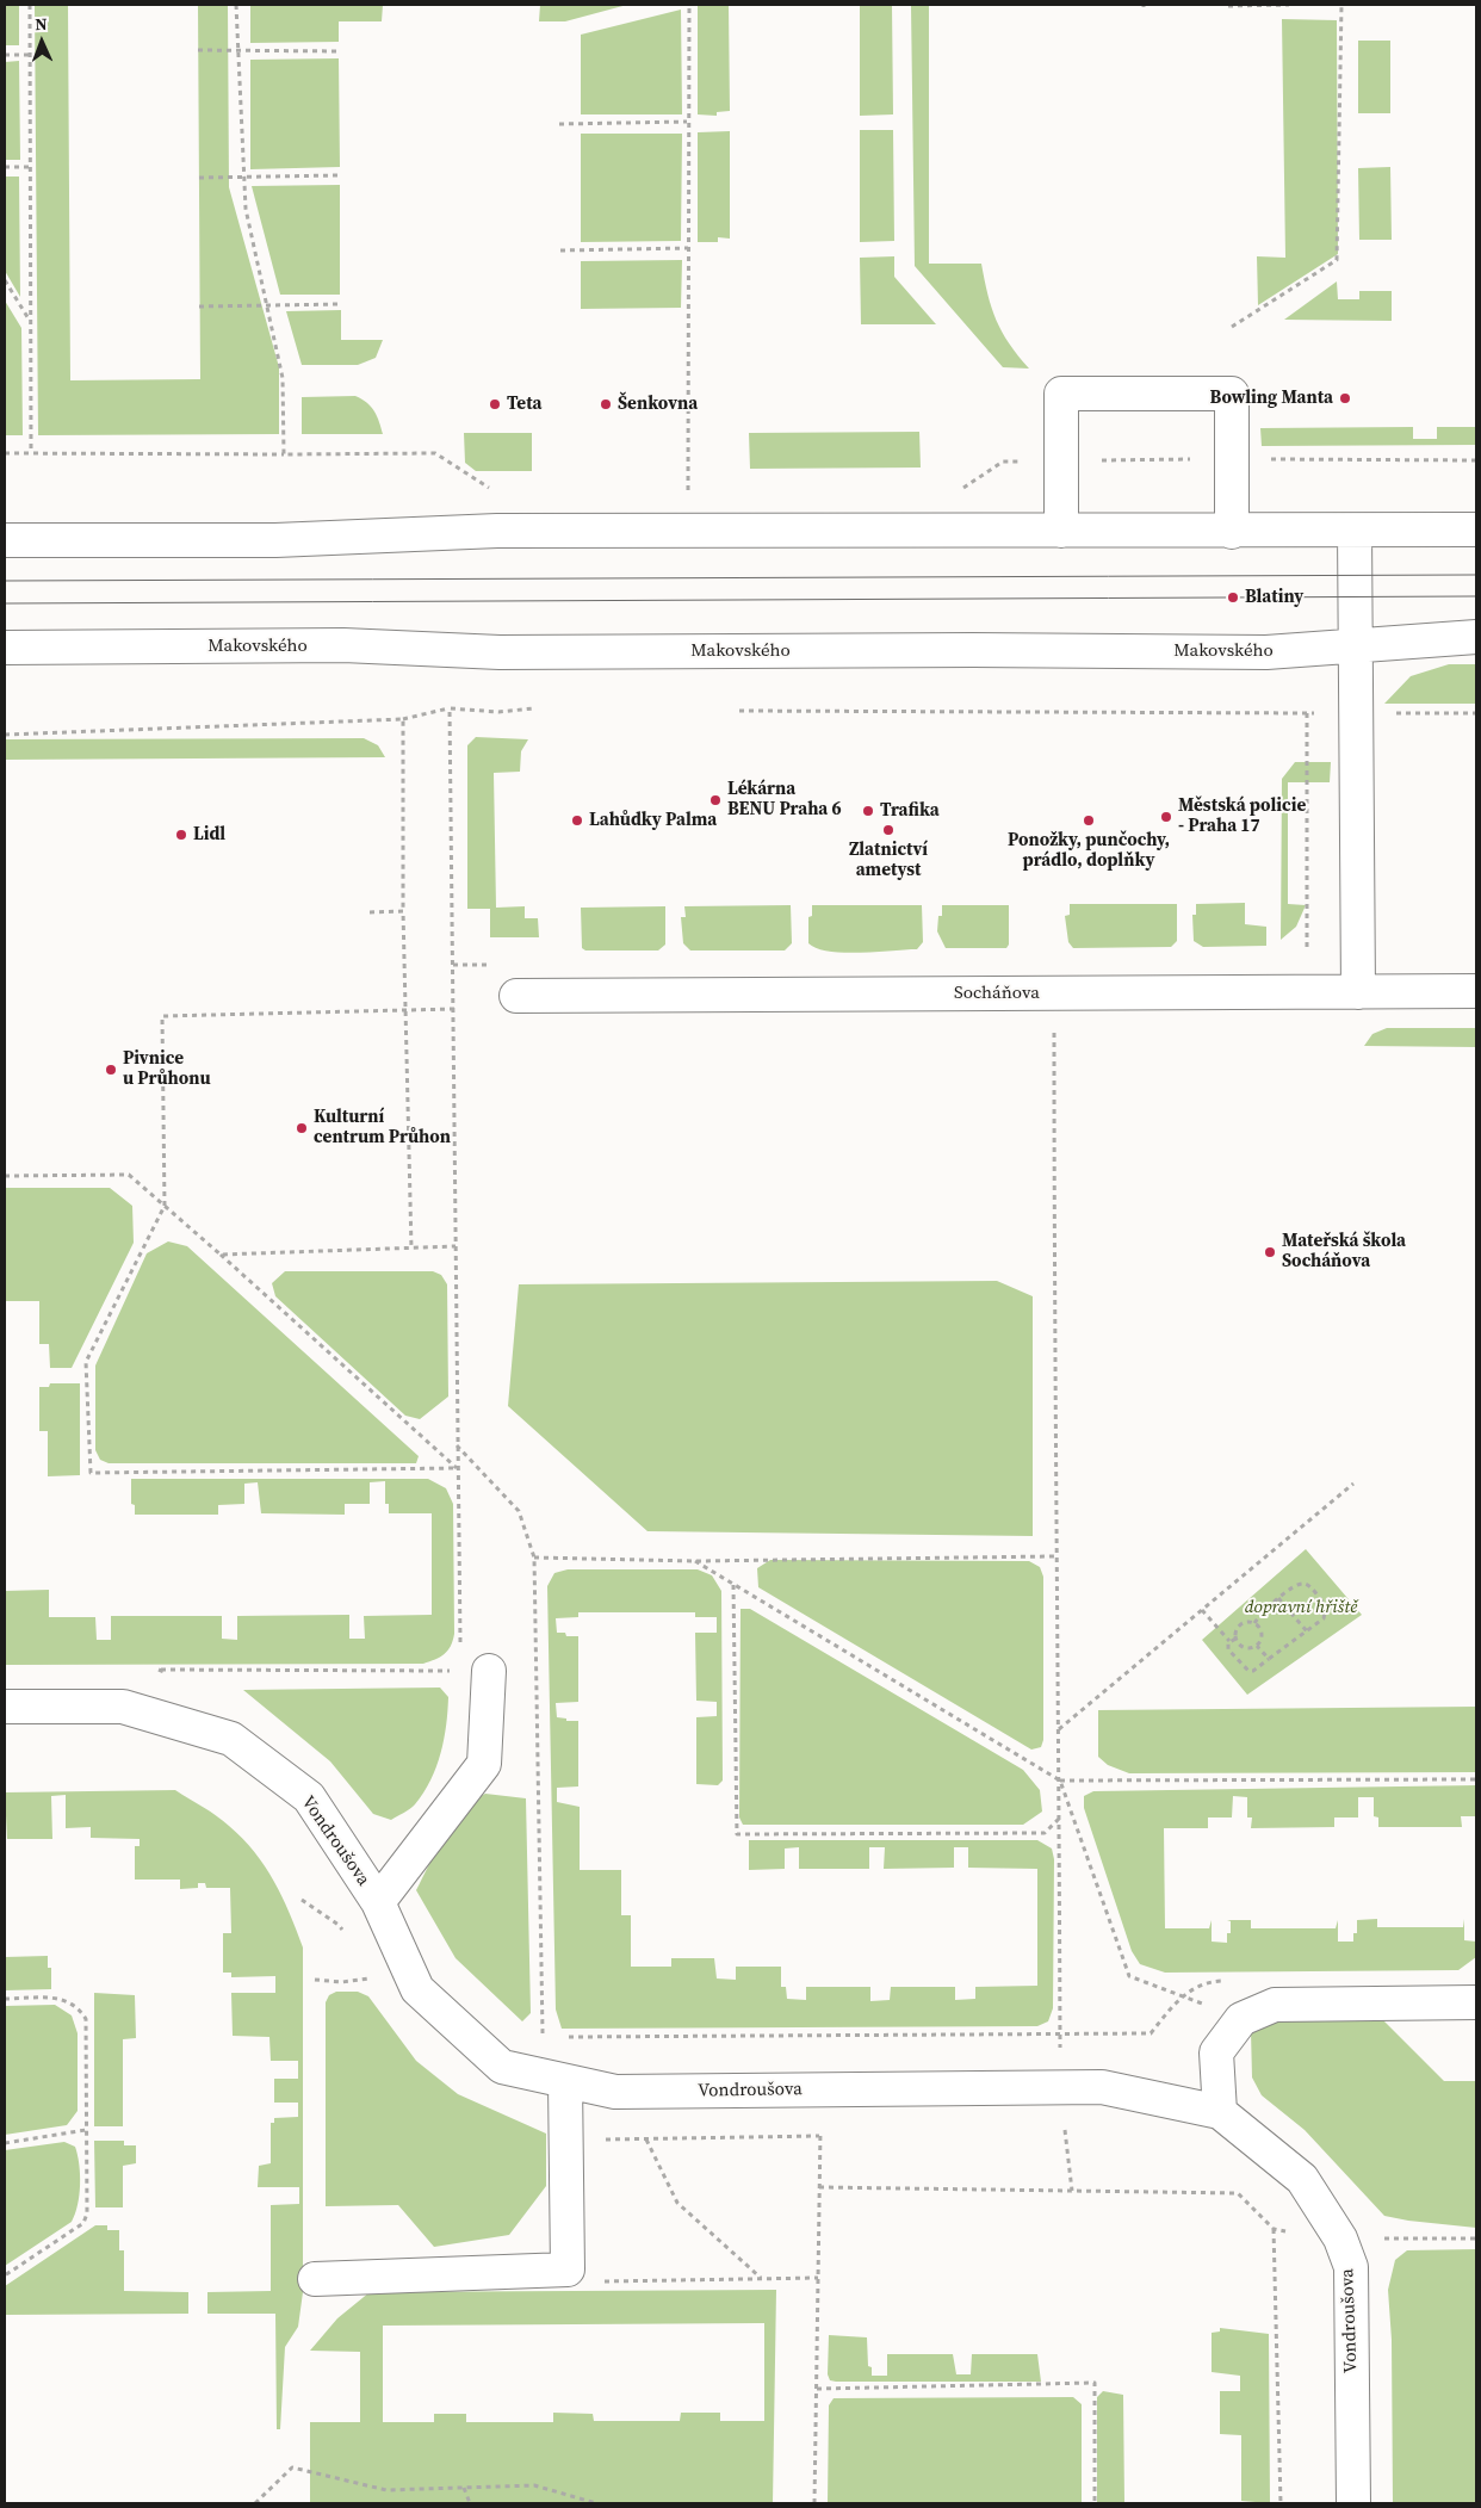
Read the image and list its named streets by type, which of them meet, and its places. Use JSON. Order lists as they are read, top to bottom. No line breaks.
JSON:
{"streets":{"street":["Makovského","Socháňova","Vondroušova"]},"parks":["dopravní hřiště"],"places":["Bowling Manta","Teta","Šenkovna","Blatiny","Lékárna BENU Praha 6","Trafika","Městská policie - Praha 17","Lahůdky Palma","Ponožky, punčochy, prádlo, doplňky","Zlatnictví ametyst","Lidl","Pivnice u Průhonu","Kulturní centrum Průhon","Mateřská škola Socháňova"],"north":"top"}
